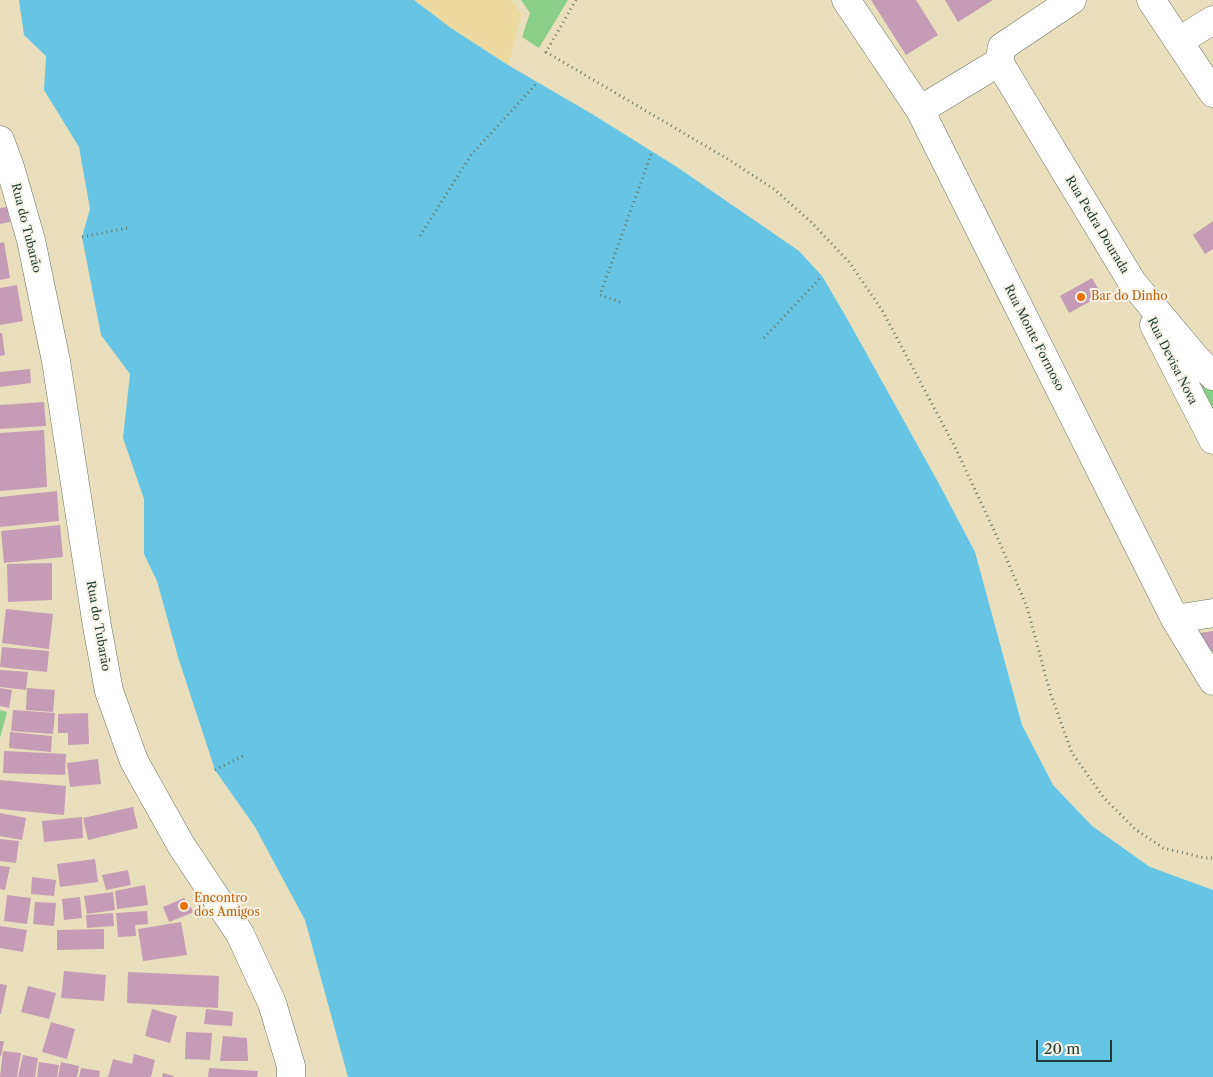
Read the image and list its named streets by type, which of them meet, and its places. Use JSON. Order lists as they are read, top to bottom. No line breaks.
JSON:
{"streets":{"street":["Rua Pedra Dourada","Rua do Tubarão","Rua Monte Formoso","Rua Devisa Nova"]},"crossings":[["Rua Pedra Dourada","Rua Devisa Nova"]],"places":["Bar do Dinho","Encontro dos Amigos"],"scale_bar":"20 m"}
